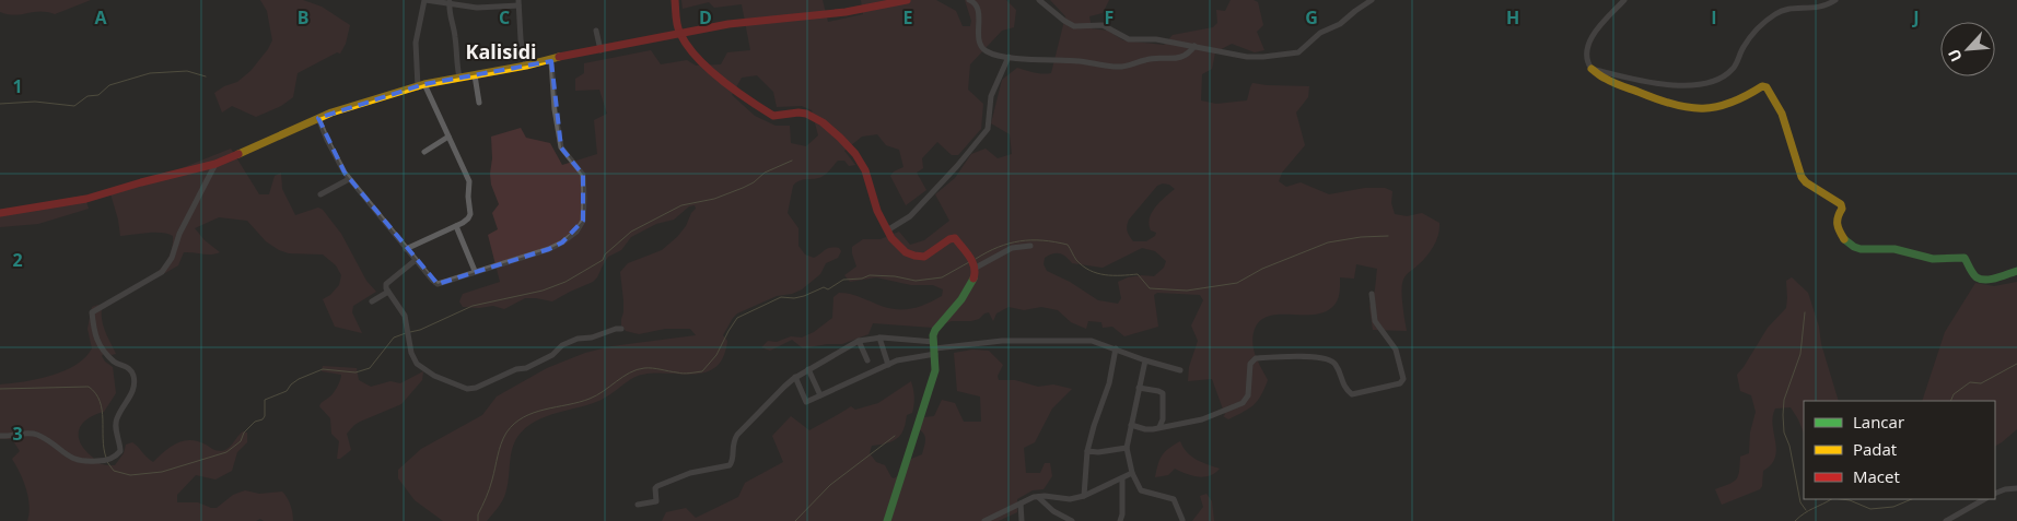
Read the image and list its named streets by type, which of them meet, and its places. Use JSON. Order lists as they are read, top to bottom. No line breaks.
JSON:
{"districts":["Kalisidi"],"legend":["Lancar","Padat","Macet"],"north":"bottom left","grid":{"columns":["A","B","C","D","E","F","G","H","I","J"],"rows":["1","2","3"]}}
